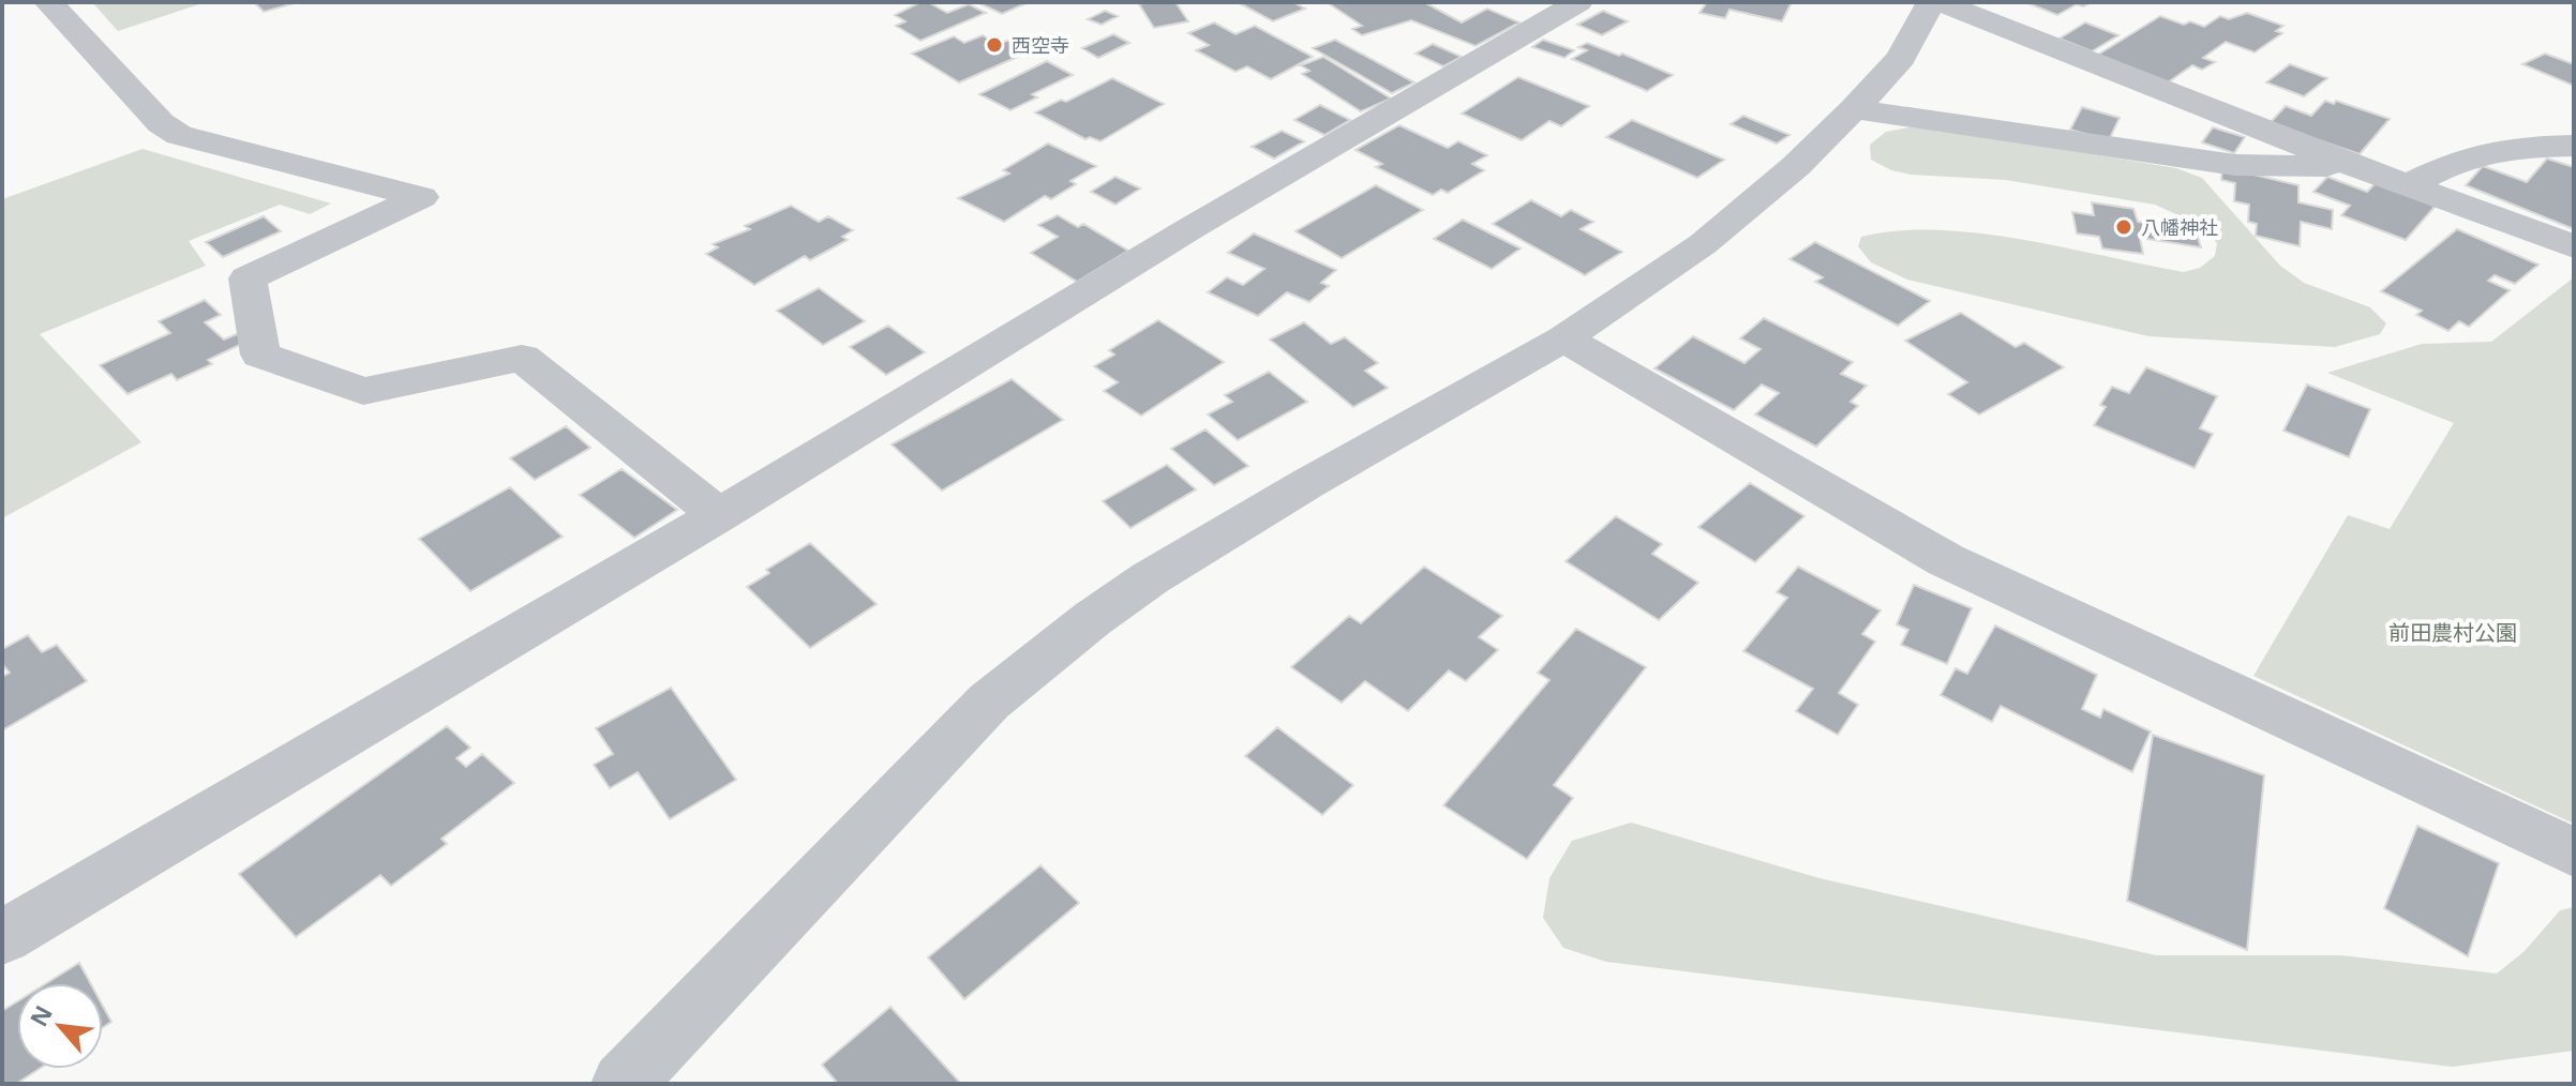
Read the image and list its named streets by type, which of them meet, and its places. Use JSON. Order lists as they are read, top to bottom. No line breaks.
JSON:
{"parks":["前田農村公園"],"places":["西空寺","八幡神社"],"north":"top left"}
